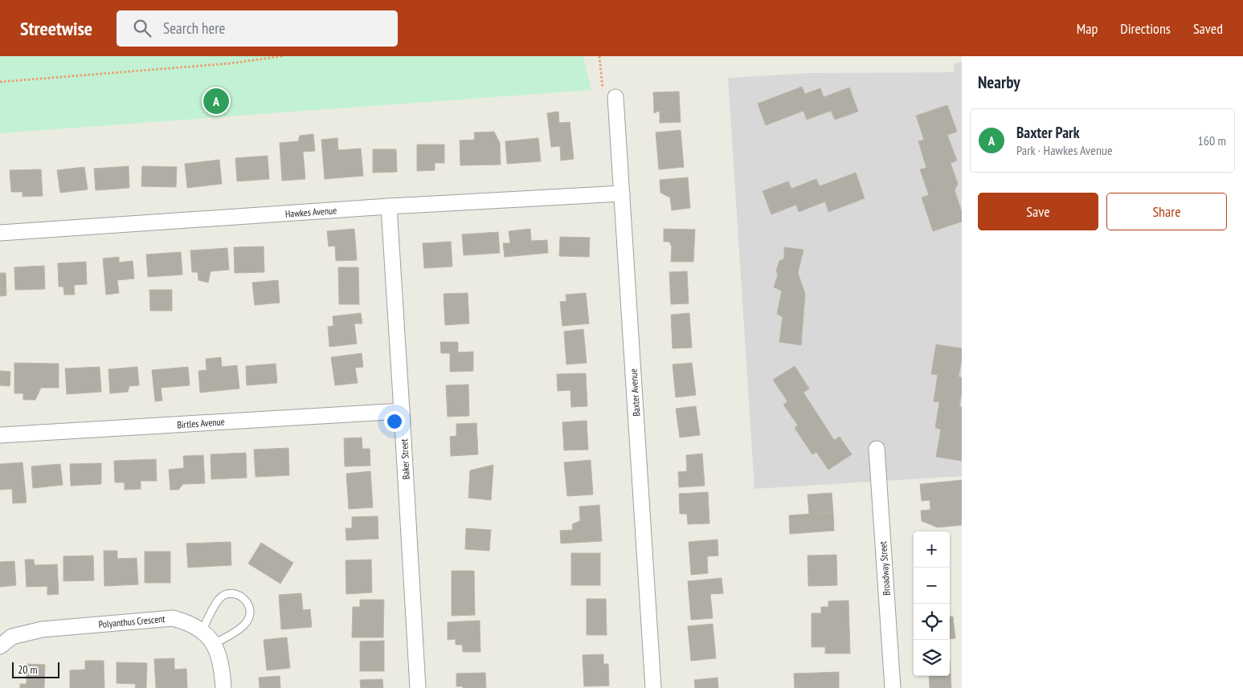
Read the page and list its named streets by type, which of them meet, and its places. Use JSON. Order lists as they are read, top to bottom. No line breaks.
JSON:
{"streets":{"street":["Hawkes Avenue","Baxter Avenue","Birtles Avenue","Baker Street","Broadway Street","Polyanthus Crescent"]},"crossings":[["Hawkes Avenue","Baxter Avenue"],["Hawkes Avenue","Baker Street"],["Birtles Avenue","Baker Street"]],"scale_bar":"20 m","page":{"header":"Streetwise","search":"Search here","nav":["Map","Directions","Saved"],"heading":"Nearby","pins":"A","list":[{"mark":"A","name":"Baxter Park","note":"Park · Hawkes Avenue","value":"160 m"}],"buttons":["Save","Share"],"map_buttons":["+","−"],"scale":"20 m"}}
